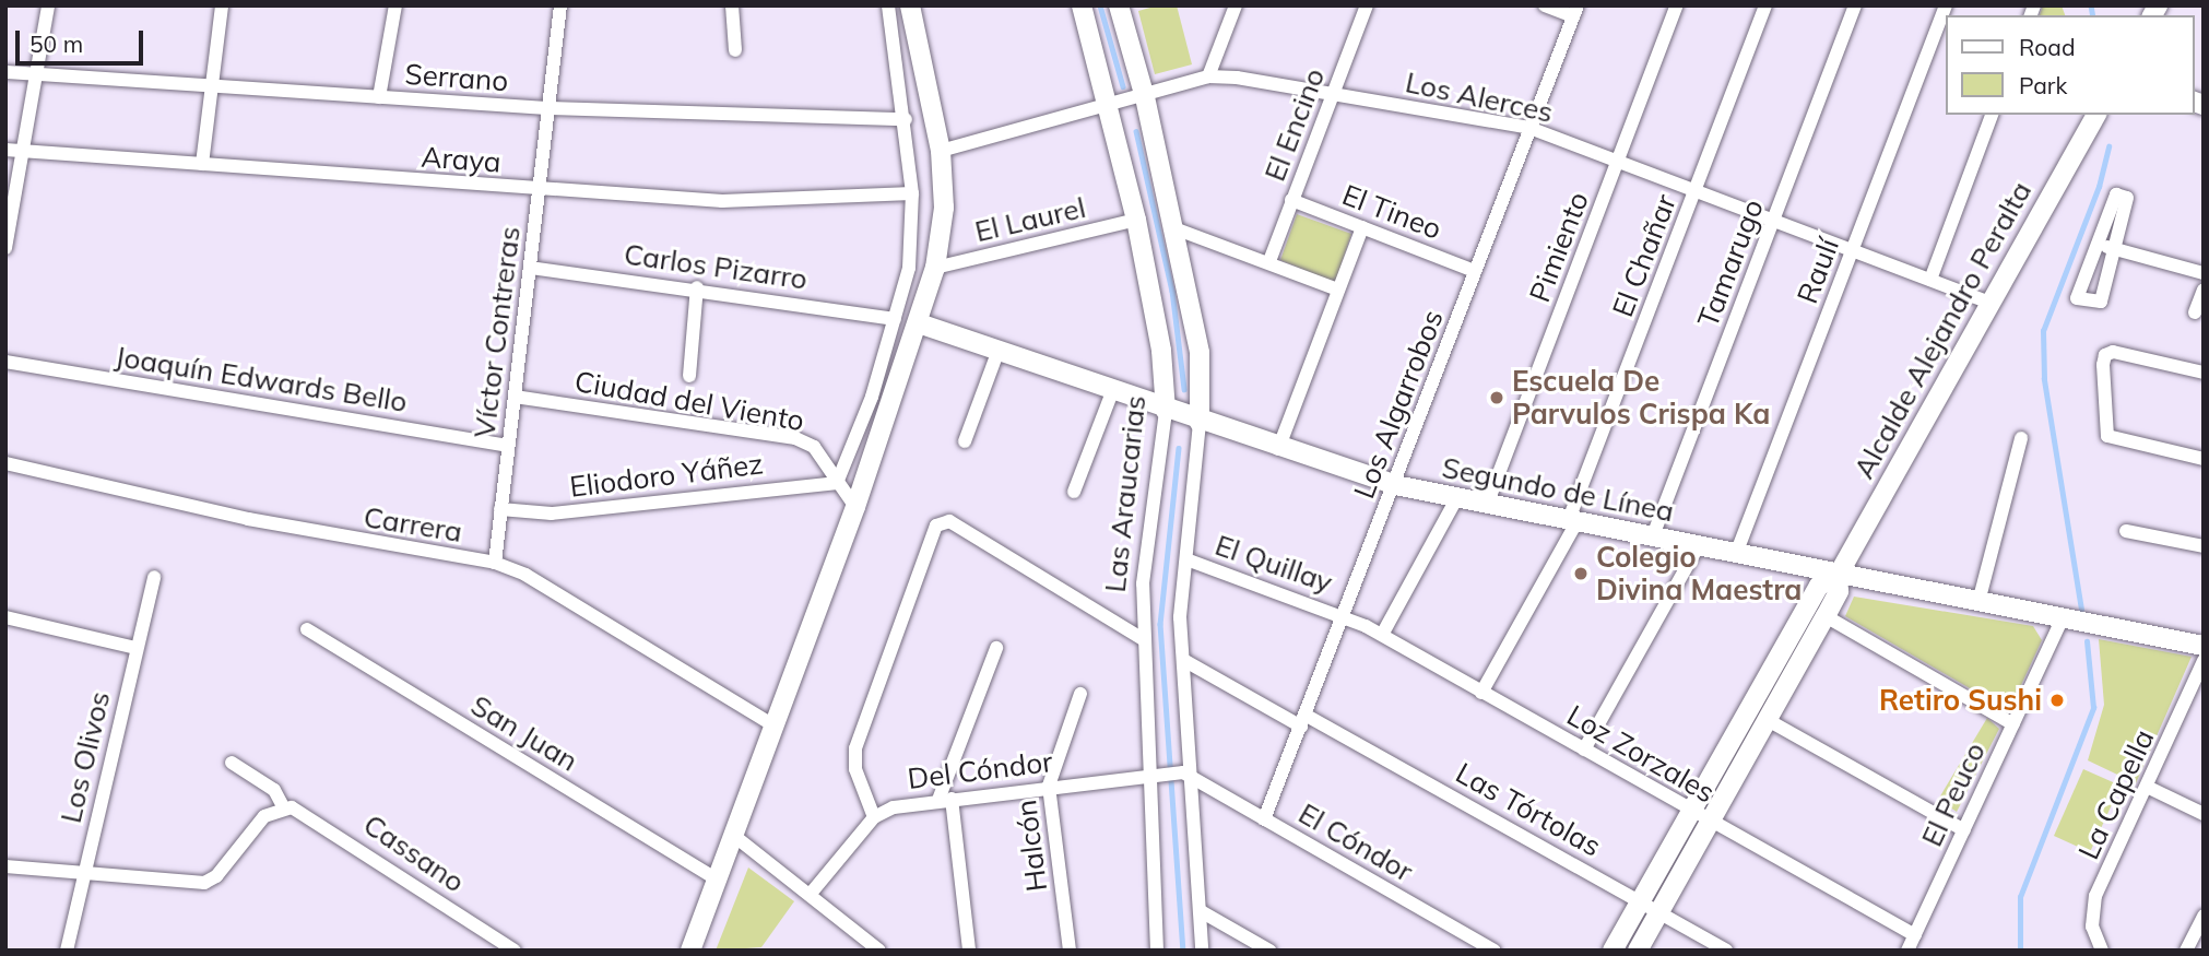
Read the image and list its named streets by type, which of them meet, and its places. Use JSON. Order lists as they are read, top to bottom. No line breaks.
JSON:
{"streets":{"street":["Serrano","Los Alerces","El Encino","Araya","El Tineo","El Laurel","Pimiento","El Chañar","Tamarugo","Carlos Pizarro","Raulí","Alcalde Alejandro Peralta","Víctor Contreras","Joaquín Edwards Bello","Ciudad del Viento","Los Algarrobos","Eliodoro Yáñez","Segundo de Línea","Las Araucarias","Carrera","El Quillay","San Juan","Loz Zorzales","Los Olivos","Del Cóndor","El Peuco","La Capella","Las Tórtolas","El Cóndor","Halcón","Cassano"]},"crossings":[["Serrano","Víctor Contreras"],["Los Alerces","El Encino"],["Los Alerces","Pimiento"],["Los Alerces","El Chañar"],["Los Alerces","Tamarugo"],["Los Alerces","Raulí"],["Los Alerces","Alcalde Alejandro Peralta"],["Los Alerces","Los Algarrobos"],["Los Alerces","Las Araucarias"],["El Encino","El Tineo"],["Araya","Víctor Contreras"],["El Tineo","Los Algarrobos"],["El Laurel","Las Araucarias"],["Pimiento","Segundo de Línea"],["El Chañar","Segundo de Línea"],["El Chañar","Loz Zorzales"],["Tamarugo","Segundo de Línea"],["Carlos Pizarro","Víctor Contreras"],["Raulí","Segundo de Línea"],["Alcalde Alejandro Peralta","Segundo de Línea"],["Alcalde Alejandro Peralta","Loz Zorzales"],["Alcalde Alejandro Peralta","Las Tórtolas"],["Víctor Contreras","Joaquín Edwards Bello"],["Víctor Contreras","Ciudad del Viento"],["Víctor Contreras","Eliodoro Yáñez"],["Víctor Contreras","Carrera"],["Ciudad del Viento","Eliodoro Yáñez"],["Los Algarrobos","Segundo de Línea"],["Los Algarrobos","El Quillay"],["Los Algarrobos","Loz Zorzales"],["Los Algarrobos","Las Tórtolas"],["Los Algarrobos","El Cóndor"],["Segundo de Línea","Las Araucarias"],["Segundo de Línea","El Peuco"],["Las Araucarias","Del Cóndor"],["El Quillay","Loz Zorzales"],["Loz Zorzales","El Peuco"],["Del Cóndor","El Cóndor"],["Del Cóndor","Halcón"]],"places":["Escuela De Parvulos Crispa Ka","Colegio Divina Maestra","Retiro Sushi"],"legend":["Road","Park"],"scale_bar":"50 m"}
